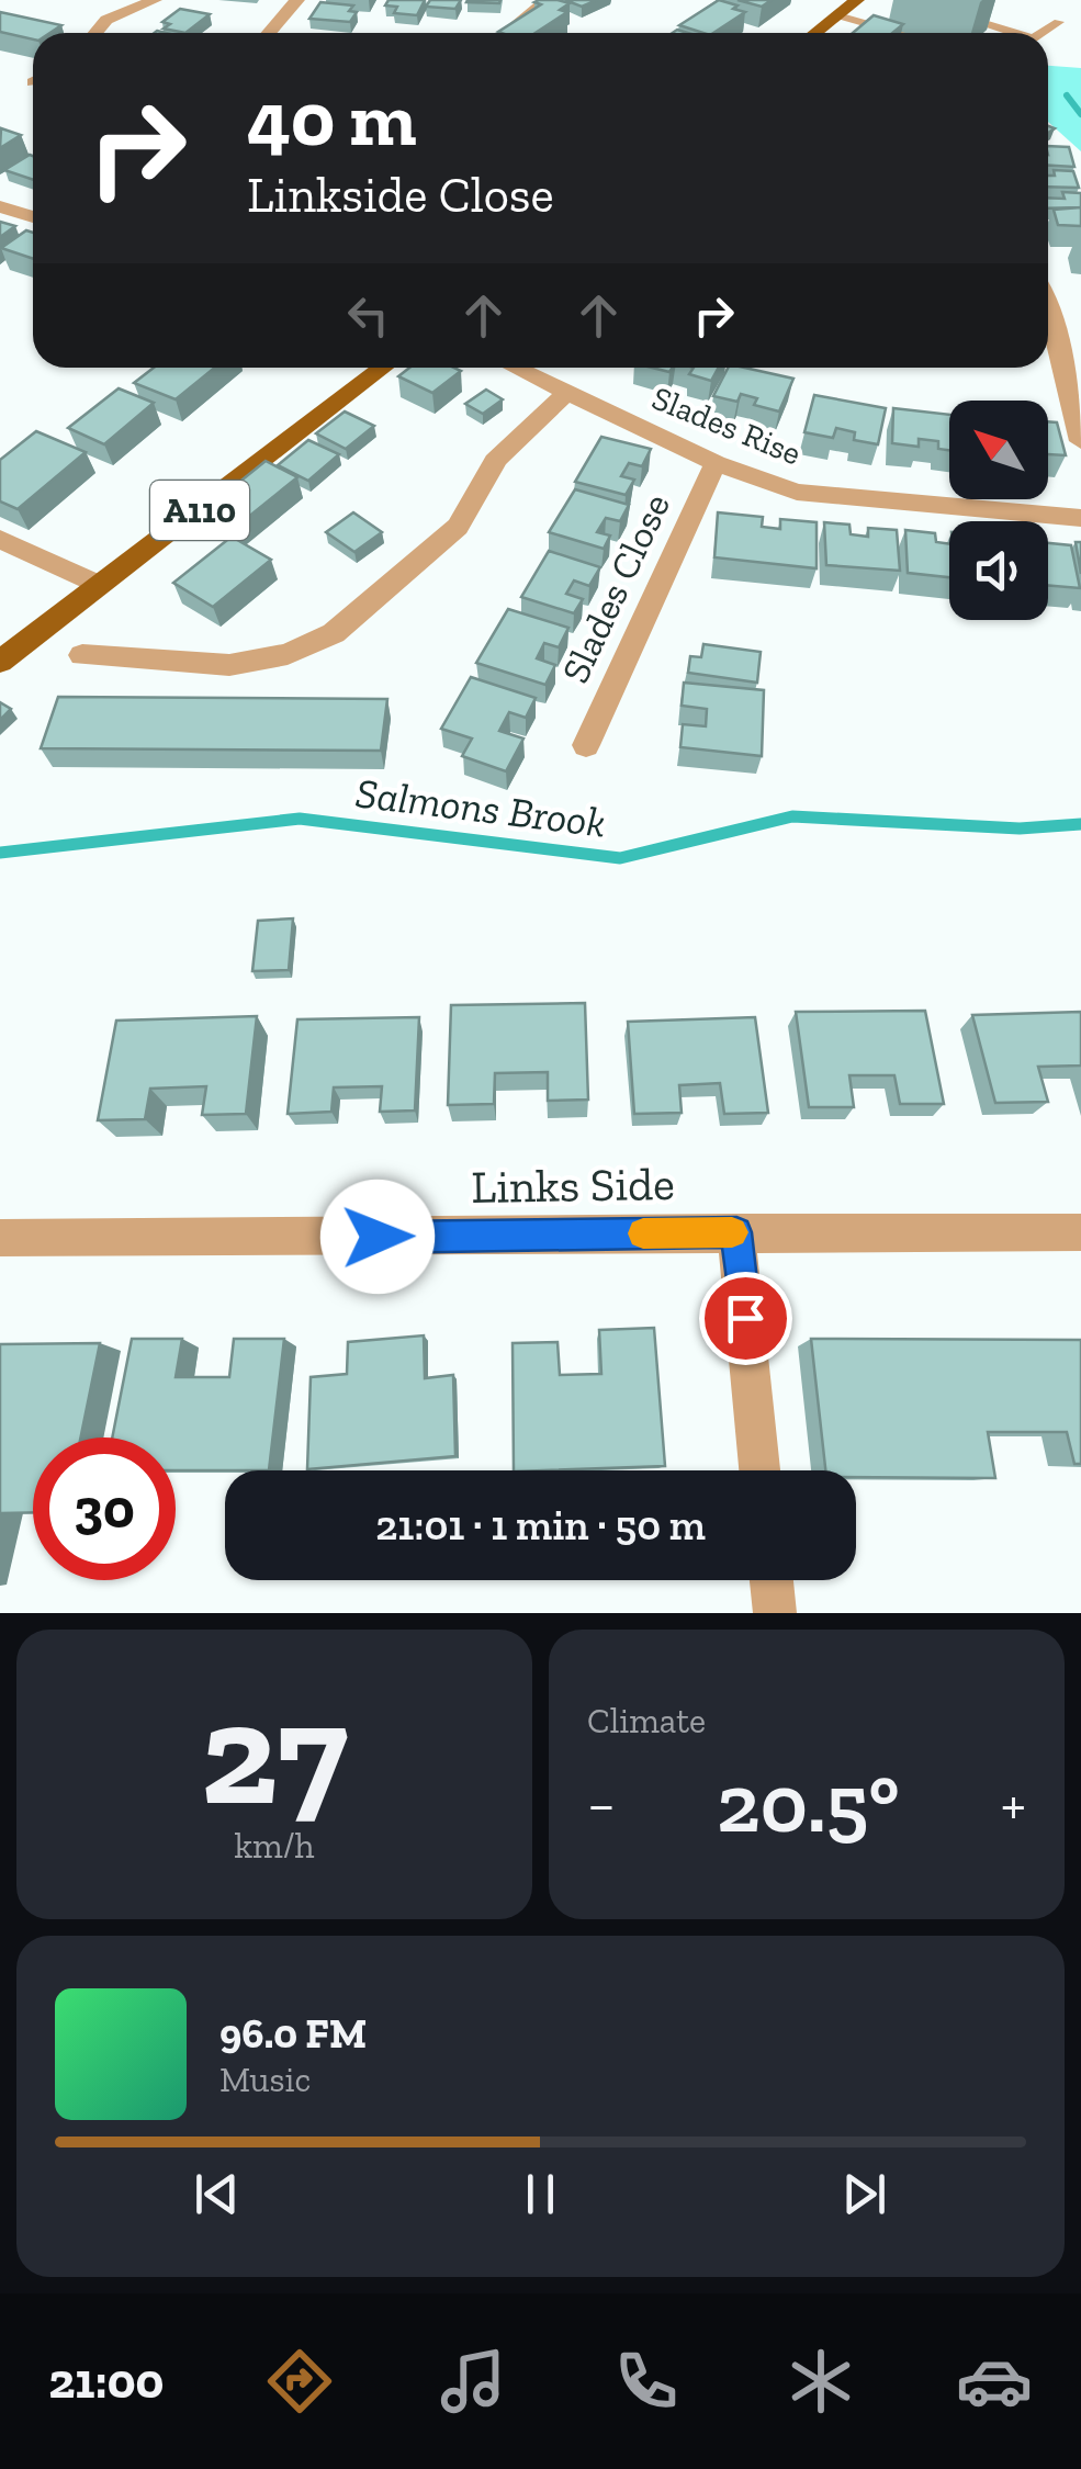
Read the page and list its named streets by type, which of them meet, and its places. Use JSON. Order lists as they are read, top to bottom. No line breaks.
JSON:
{"streets":{"main road":["A110"],"street":["Slades Rise","Slades Close","Links Side"]},"crossings":[["Slades Rise","Slades Close"]],"water":["Salmons Brook"],"north":"top left","page":{"turn":["40 m","Linkside Close"],"limit":"30","trip":"21:01 · 1 min · 50 m","tile":[["27","km/h"],"Climate"],"heat":["−","20.5°","+"],"song":["96.0 FM","Music"],"tabs":"21:00"}}
